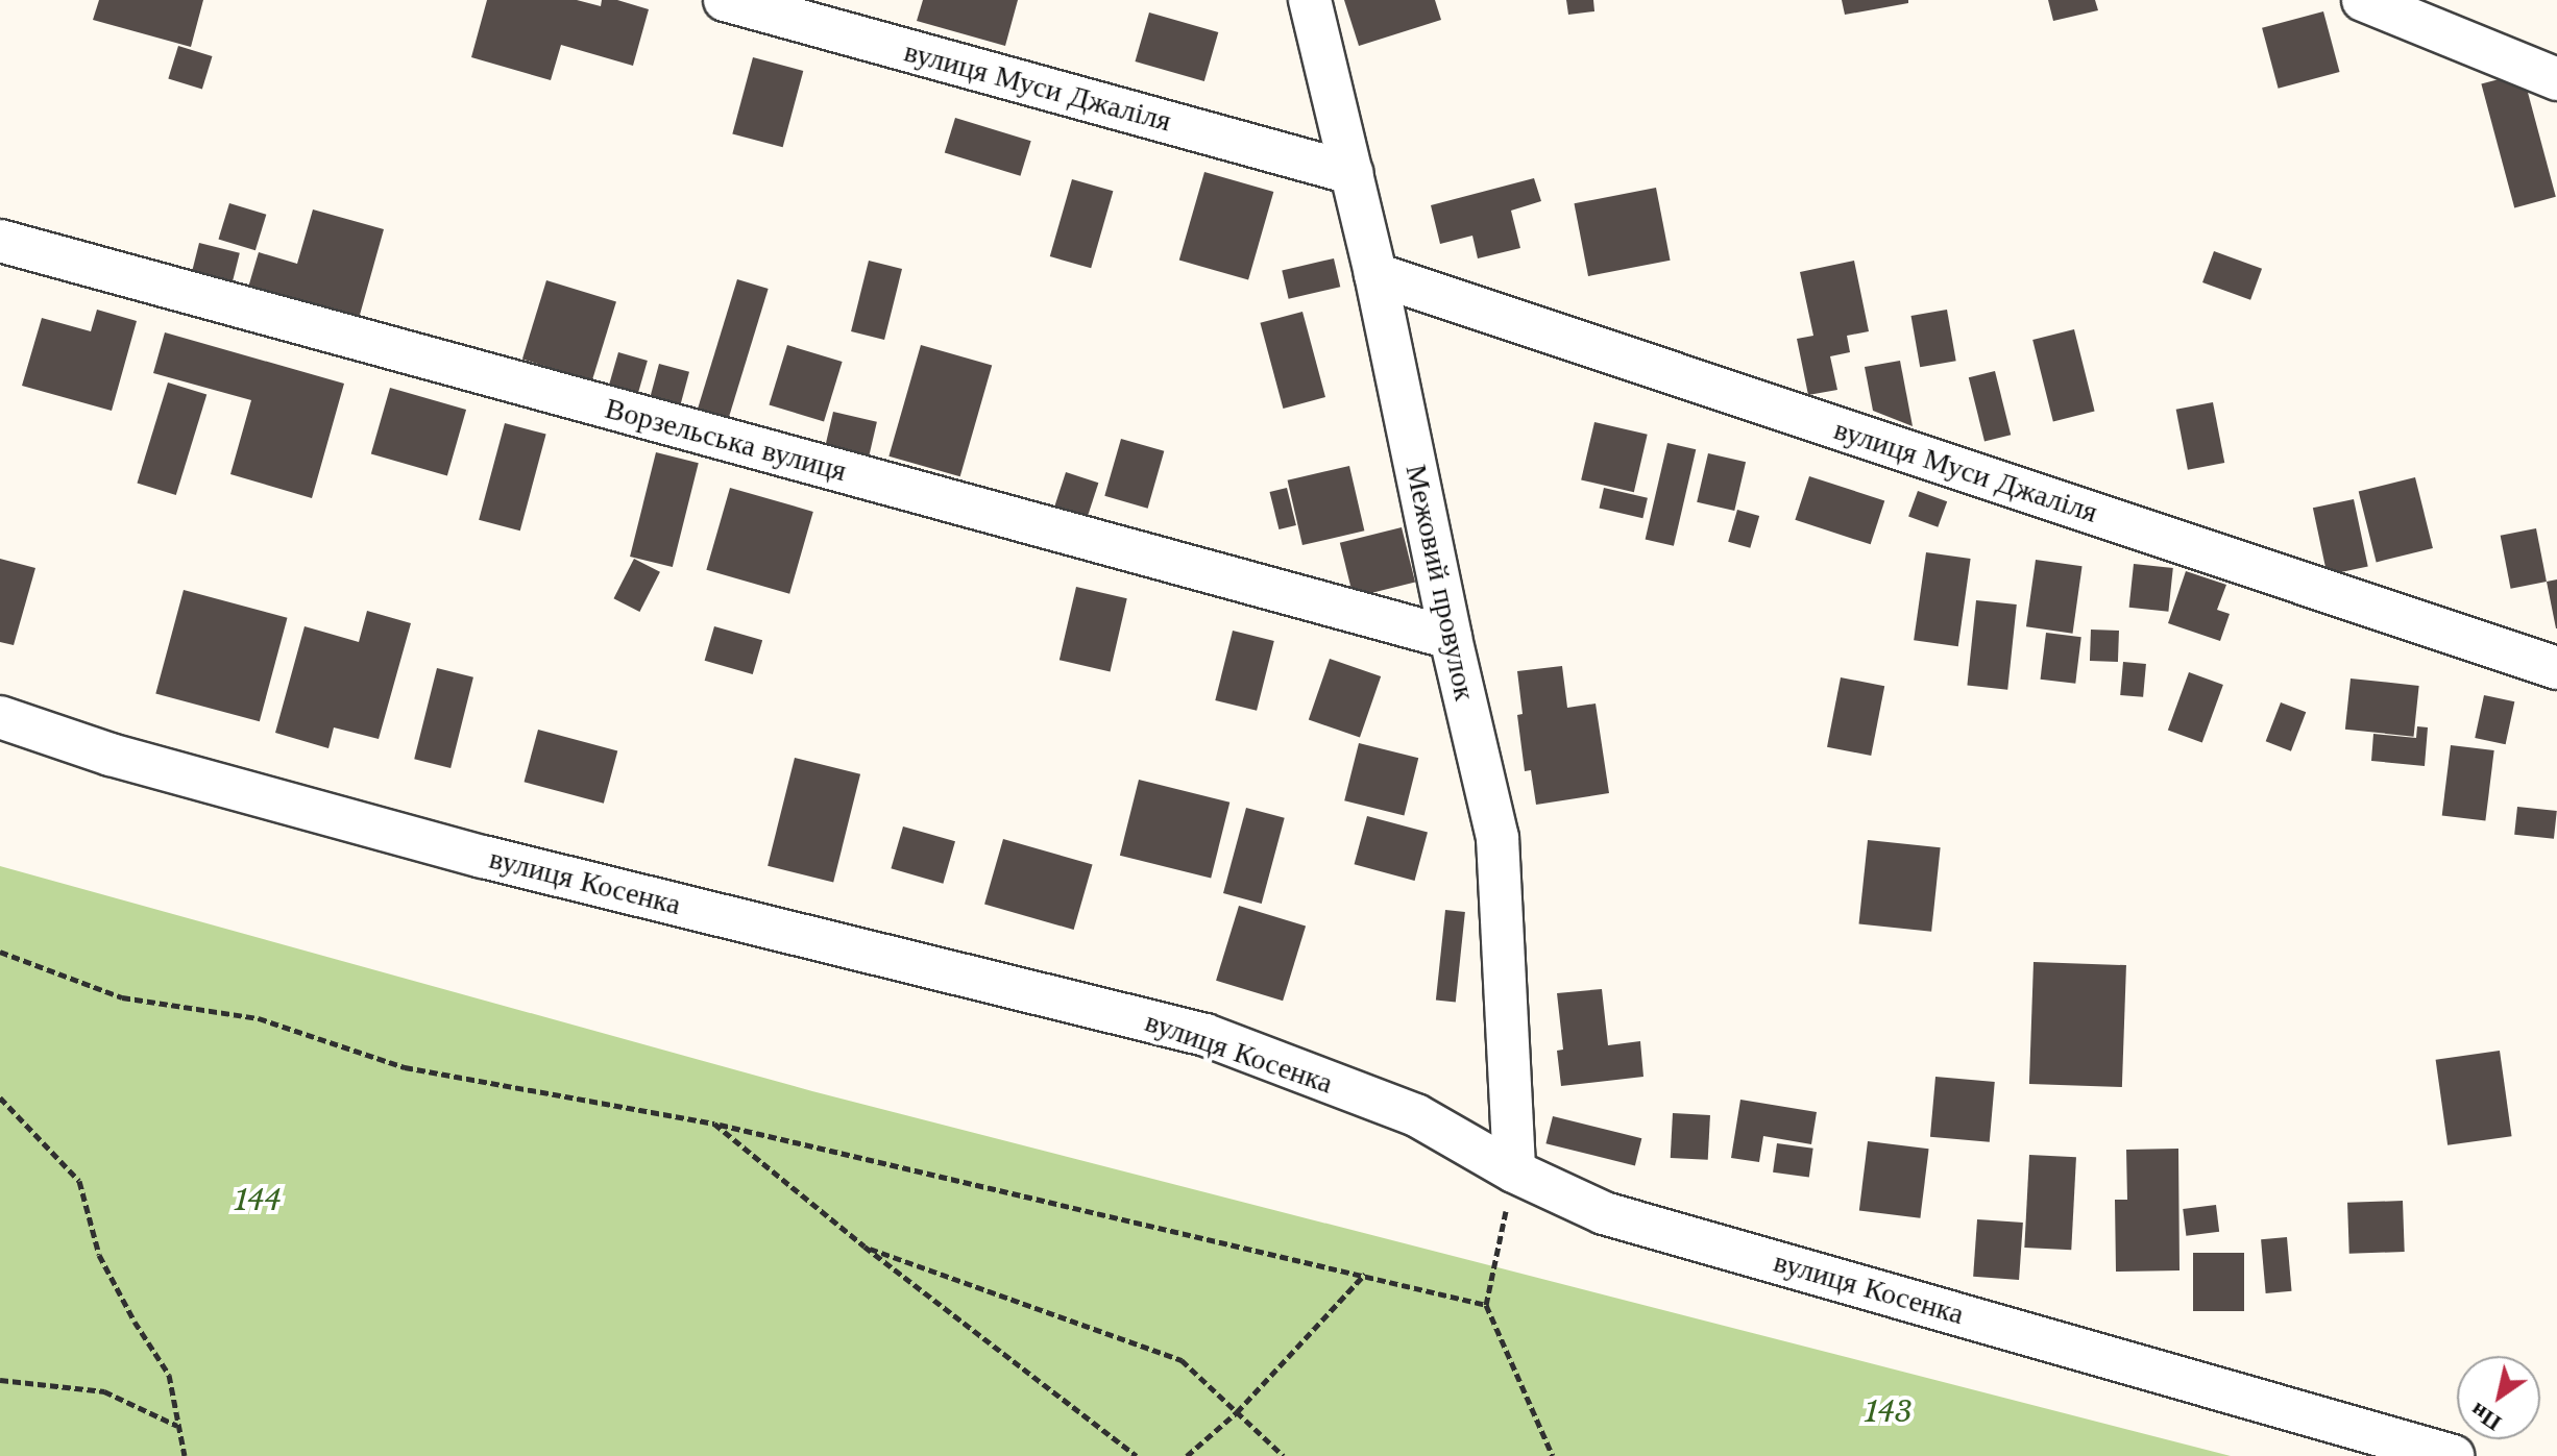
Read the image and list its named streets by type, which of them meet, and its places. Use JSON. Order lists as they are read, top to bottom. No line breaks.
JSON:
{"streets":{"street":["вулиця Муси Джаліля","Ворзельська вулиця","Межовий провулок","вулиця Косенка"]},"crossings":[["вулиця Муси Джаліля","Межовий провулок"],["Ворзельська вулиця","Межовий провулок"],["Межовий провулок","вулиця Косенка"]],"parks":["144","143"],"north":"bottom left"}
